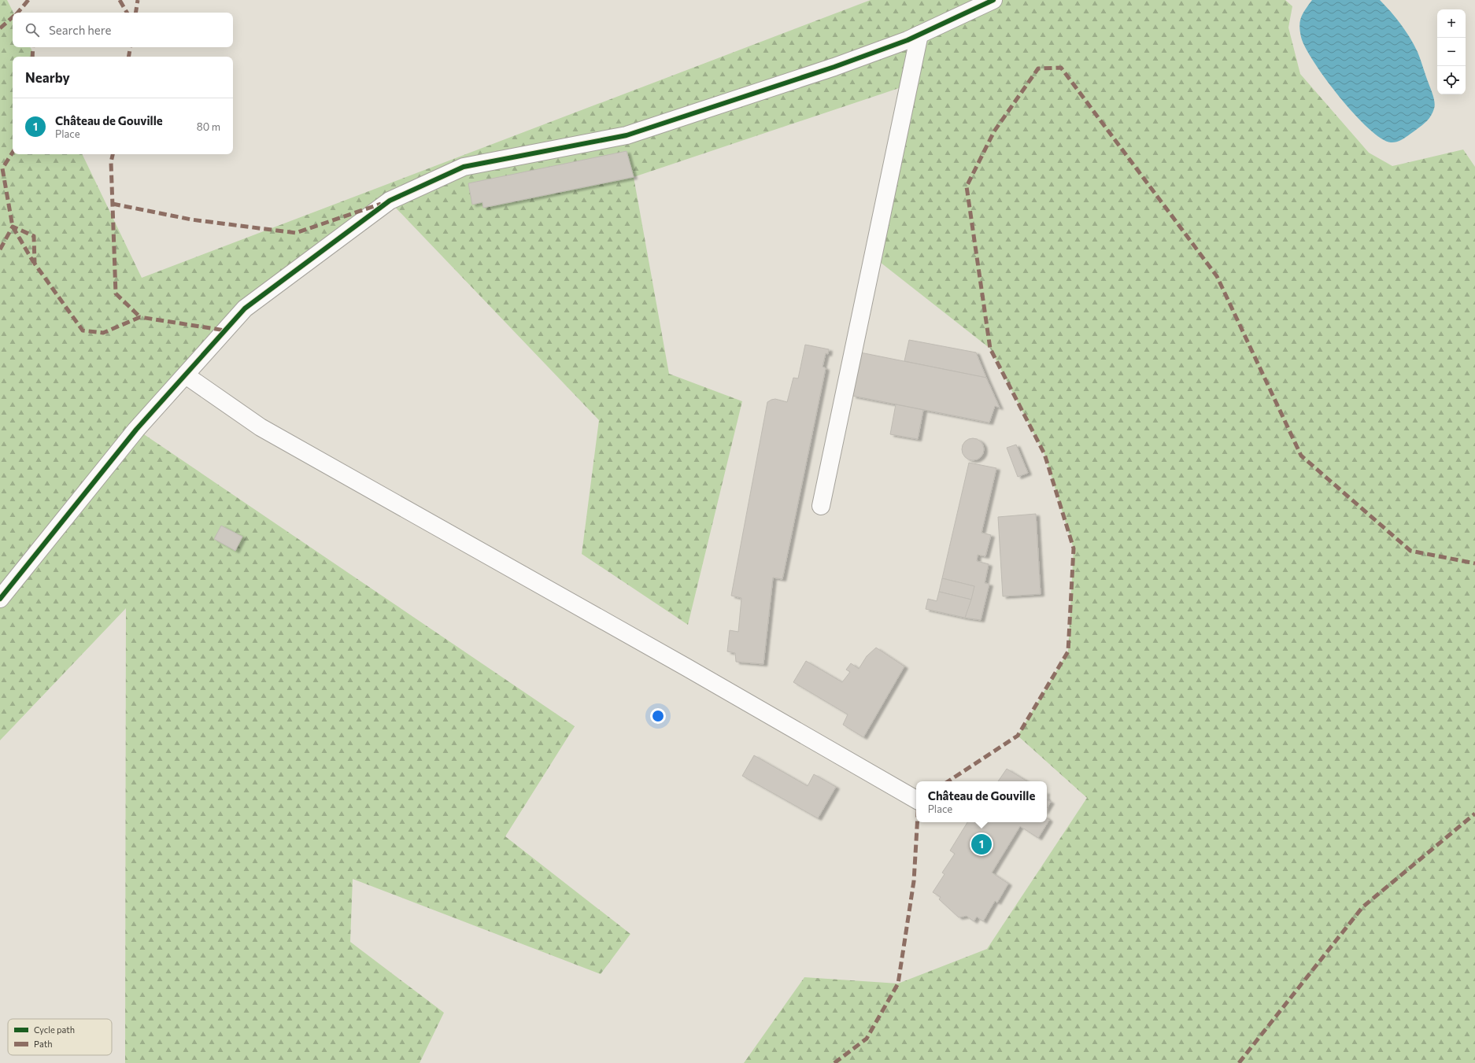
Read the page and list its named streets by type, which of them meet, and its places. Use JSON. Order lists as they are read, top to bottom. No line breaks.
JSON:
{"legend":["Cycle path","Path"],"page":{"map_buttons":["+","−"],"search":"Search here","heading":"Nearby","list":[{"mark":"1","name":"Château de Gouville","note":"Place","value":"80 m"}],"popup":["Château de Gouville","Place"],"pins":"1"}}
